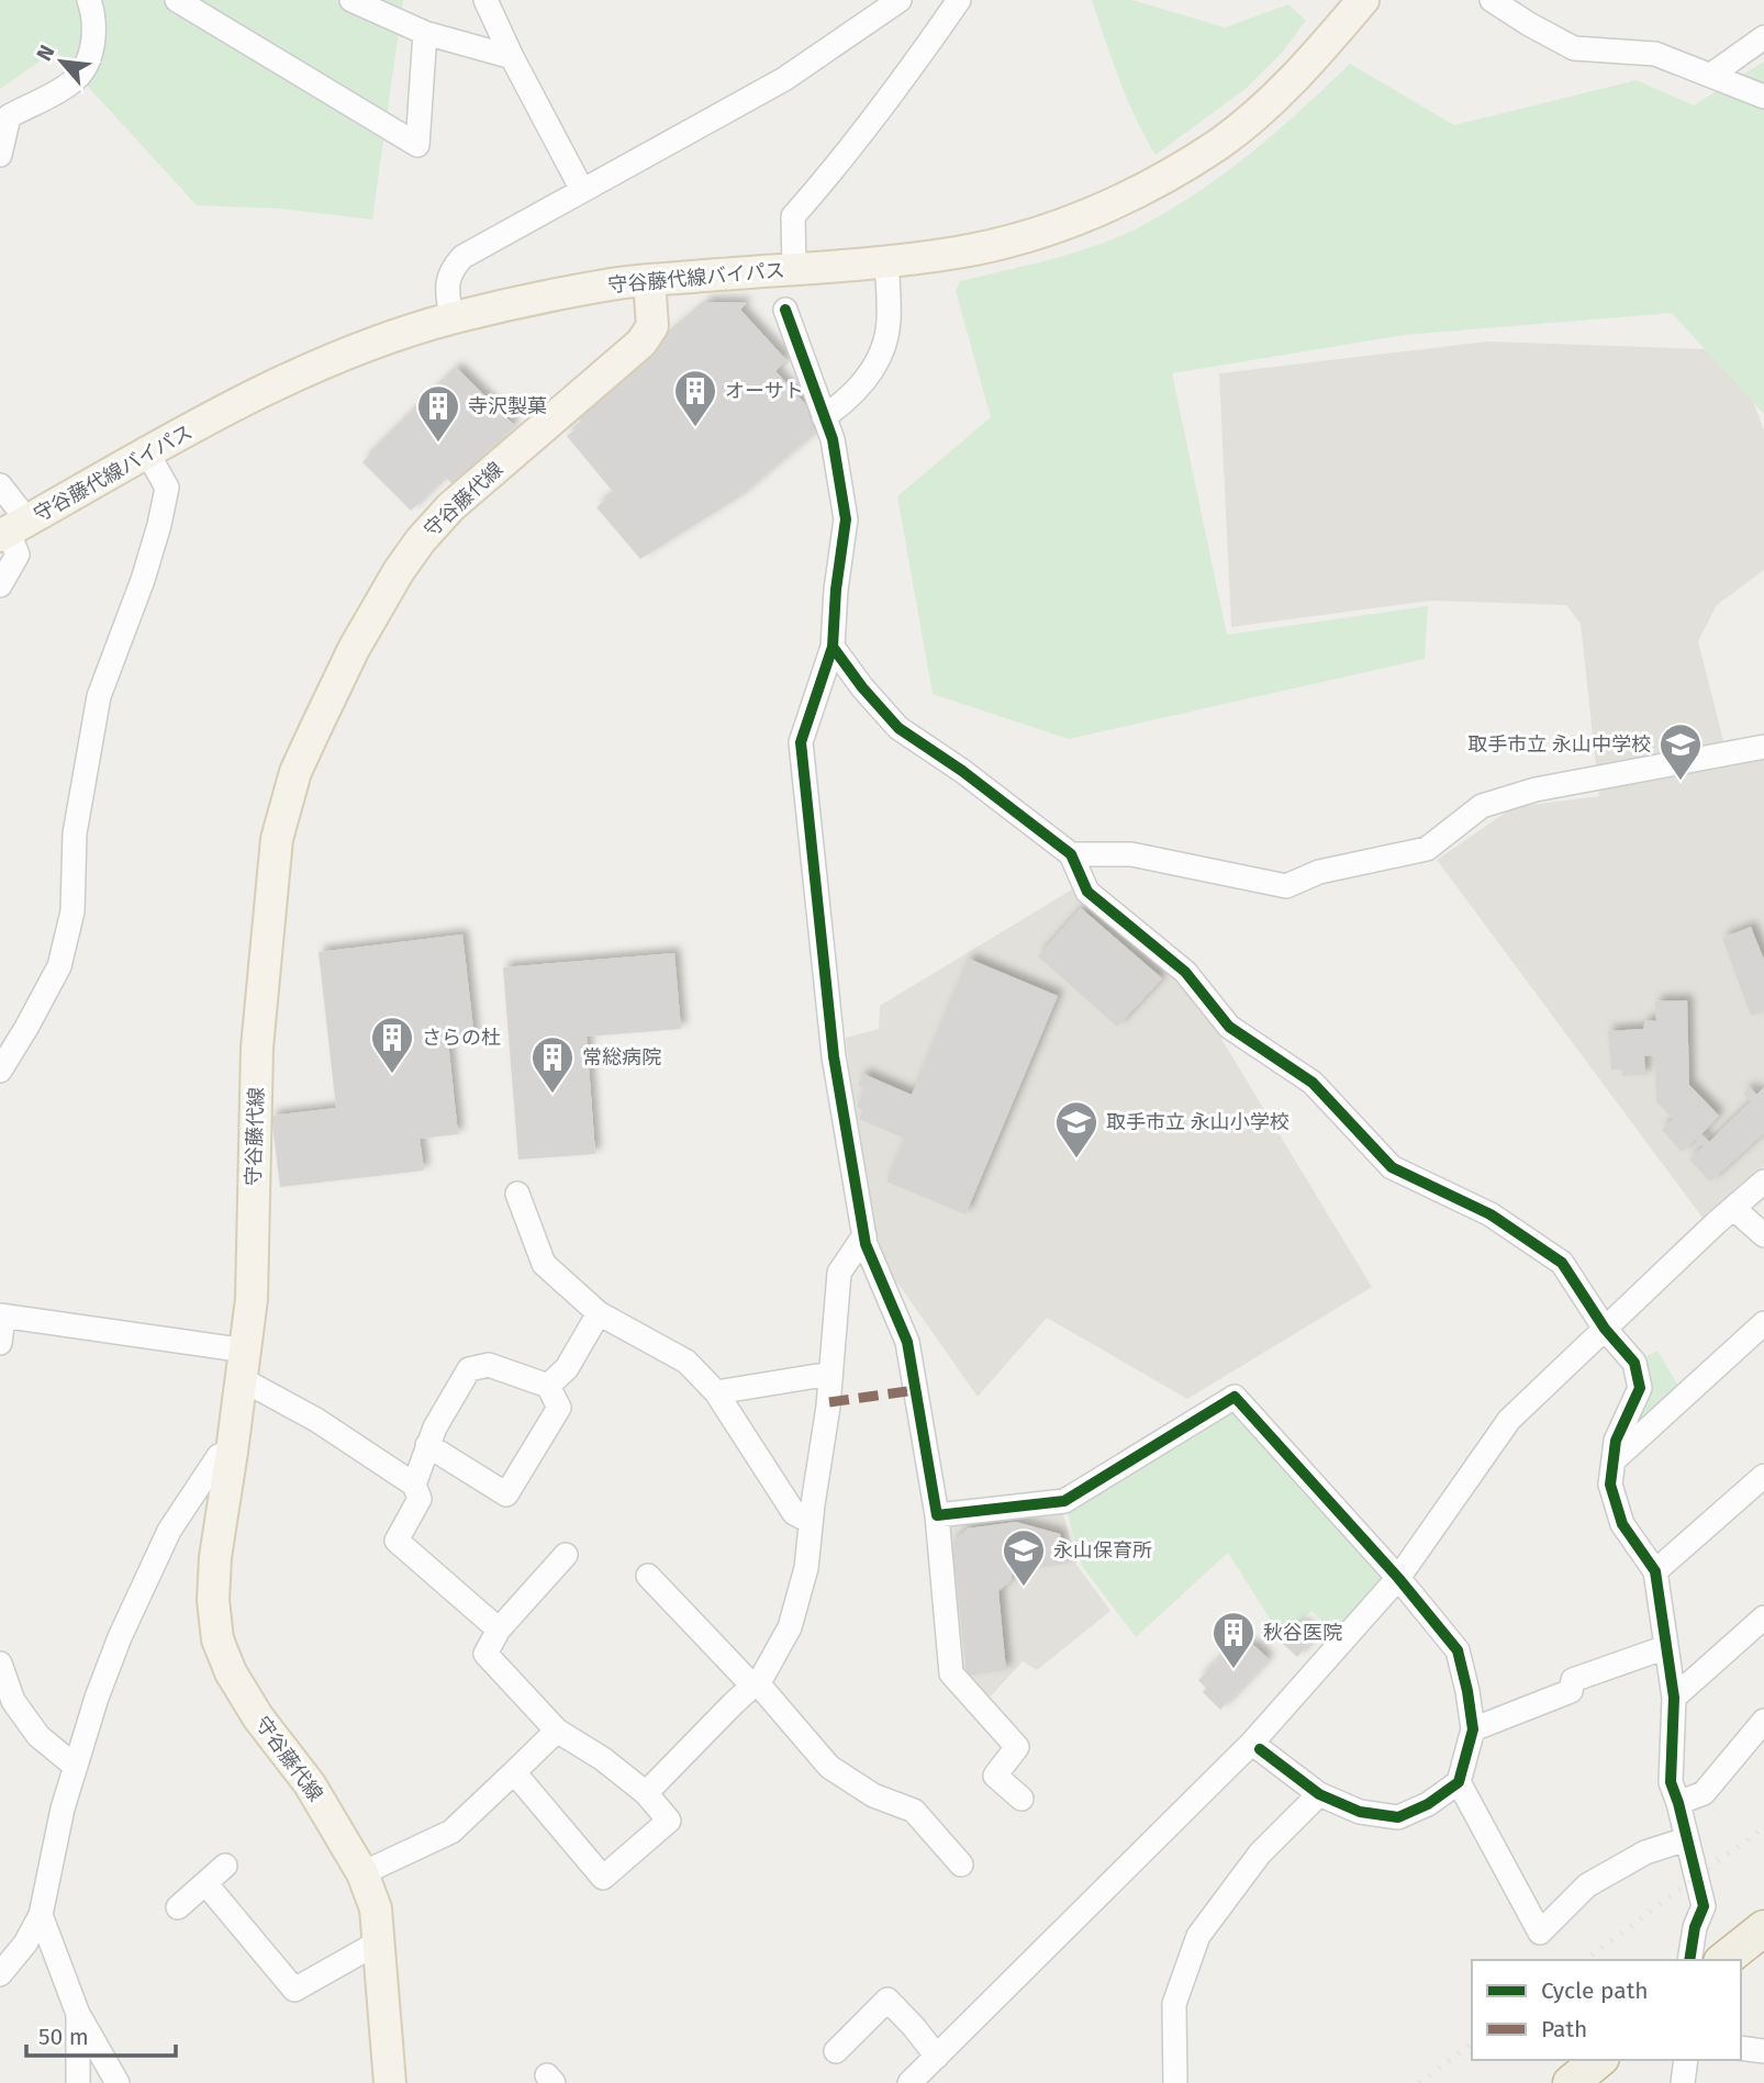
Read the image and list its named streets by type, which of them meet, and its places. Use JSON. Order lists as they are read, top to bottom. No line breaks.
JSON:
{"streets":{"main road":["守谷藤代線バイパス","守谷藤代線"]},"crossings":[["守谷藤代線バイパス","守谷藤代線"]],"places":{"building":["オーサト","寺沢製菓","さらの杜","常総病院","秋谷医院"],"school or university":["取手市立 永山中学校","取手市立 永山小学校","永山保育所"]},"legend":["Cycle path","Path"],"scale_bar":"50 m","north":"top left"}
